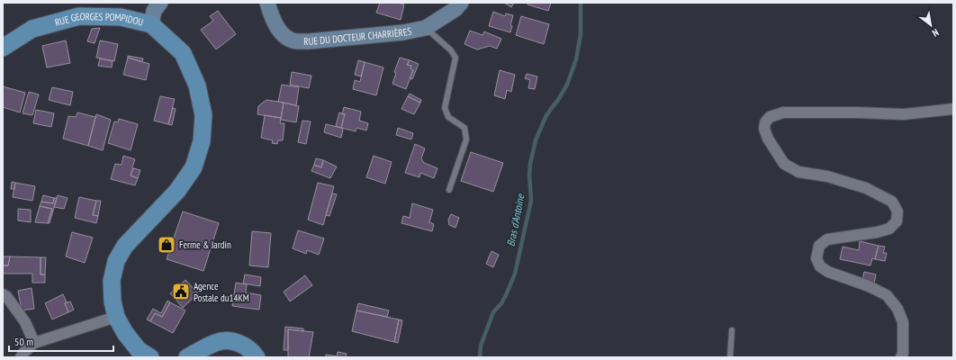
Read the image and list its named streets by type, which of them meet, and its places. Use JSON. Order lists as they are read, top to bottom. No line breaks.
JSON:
{"streets":{"main road":["RUE GEORGES POMPIDOU"],"street":["RUE DU DOCTEUR CHARRIÈRES"]},"water":["Bras d'Antoine"],"places":{"shop":["Ferme & Jardin"],"public building":["Agence Postale du14KM"]},"scale_bar":"50 m","north":"bottom right"}
